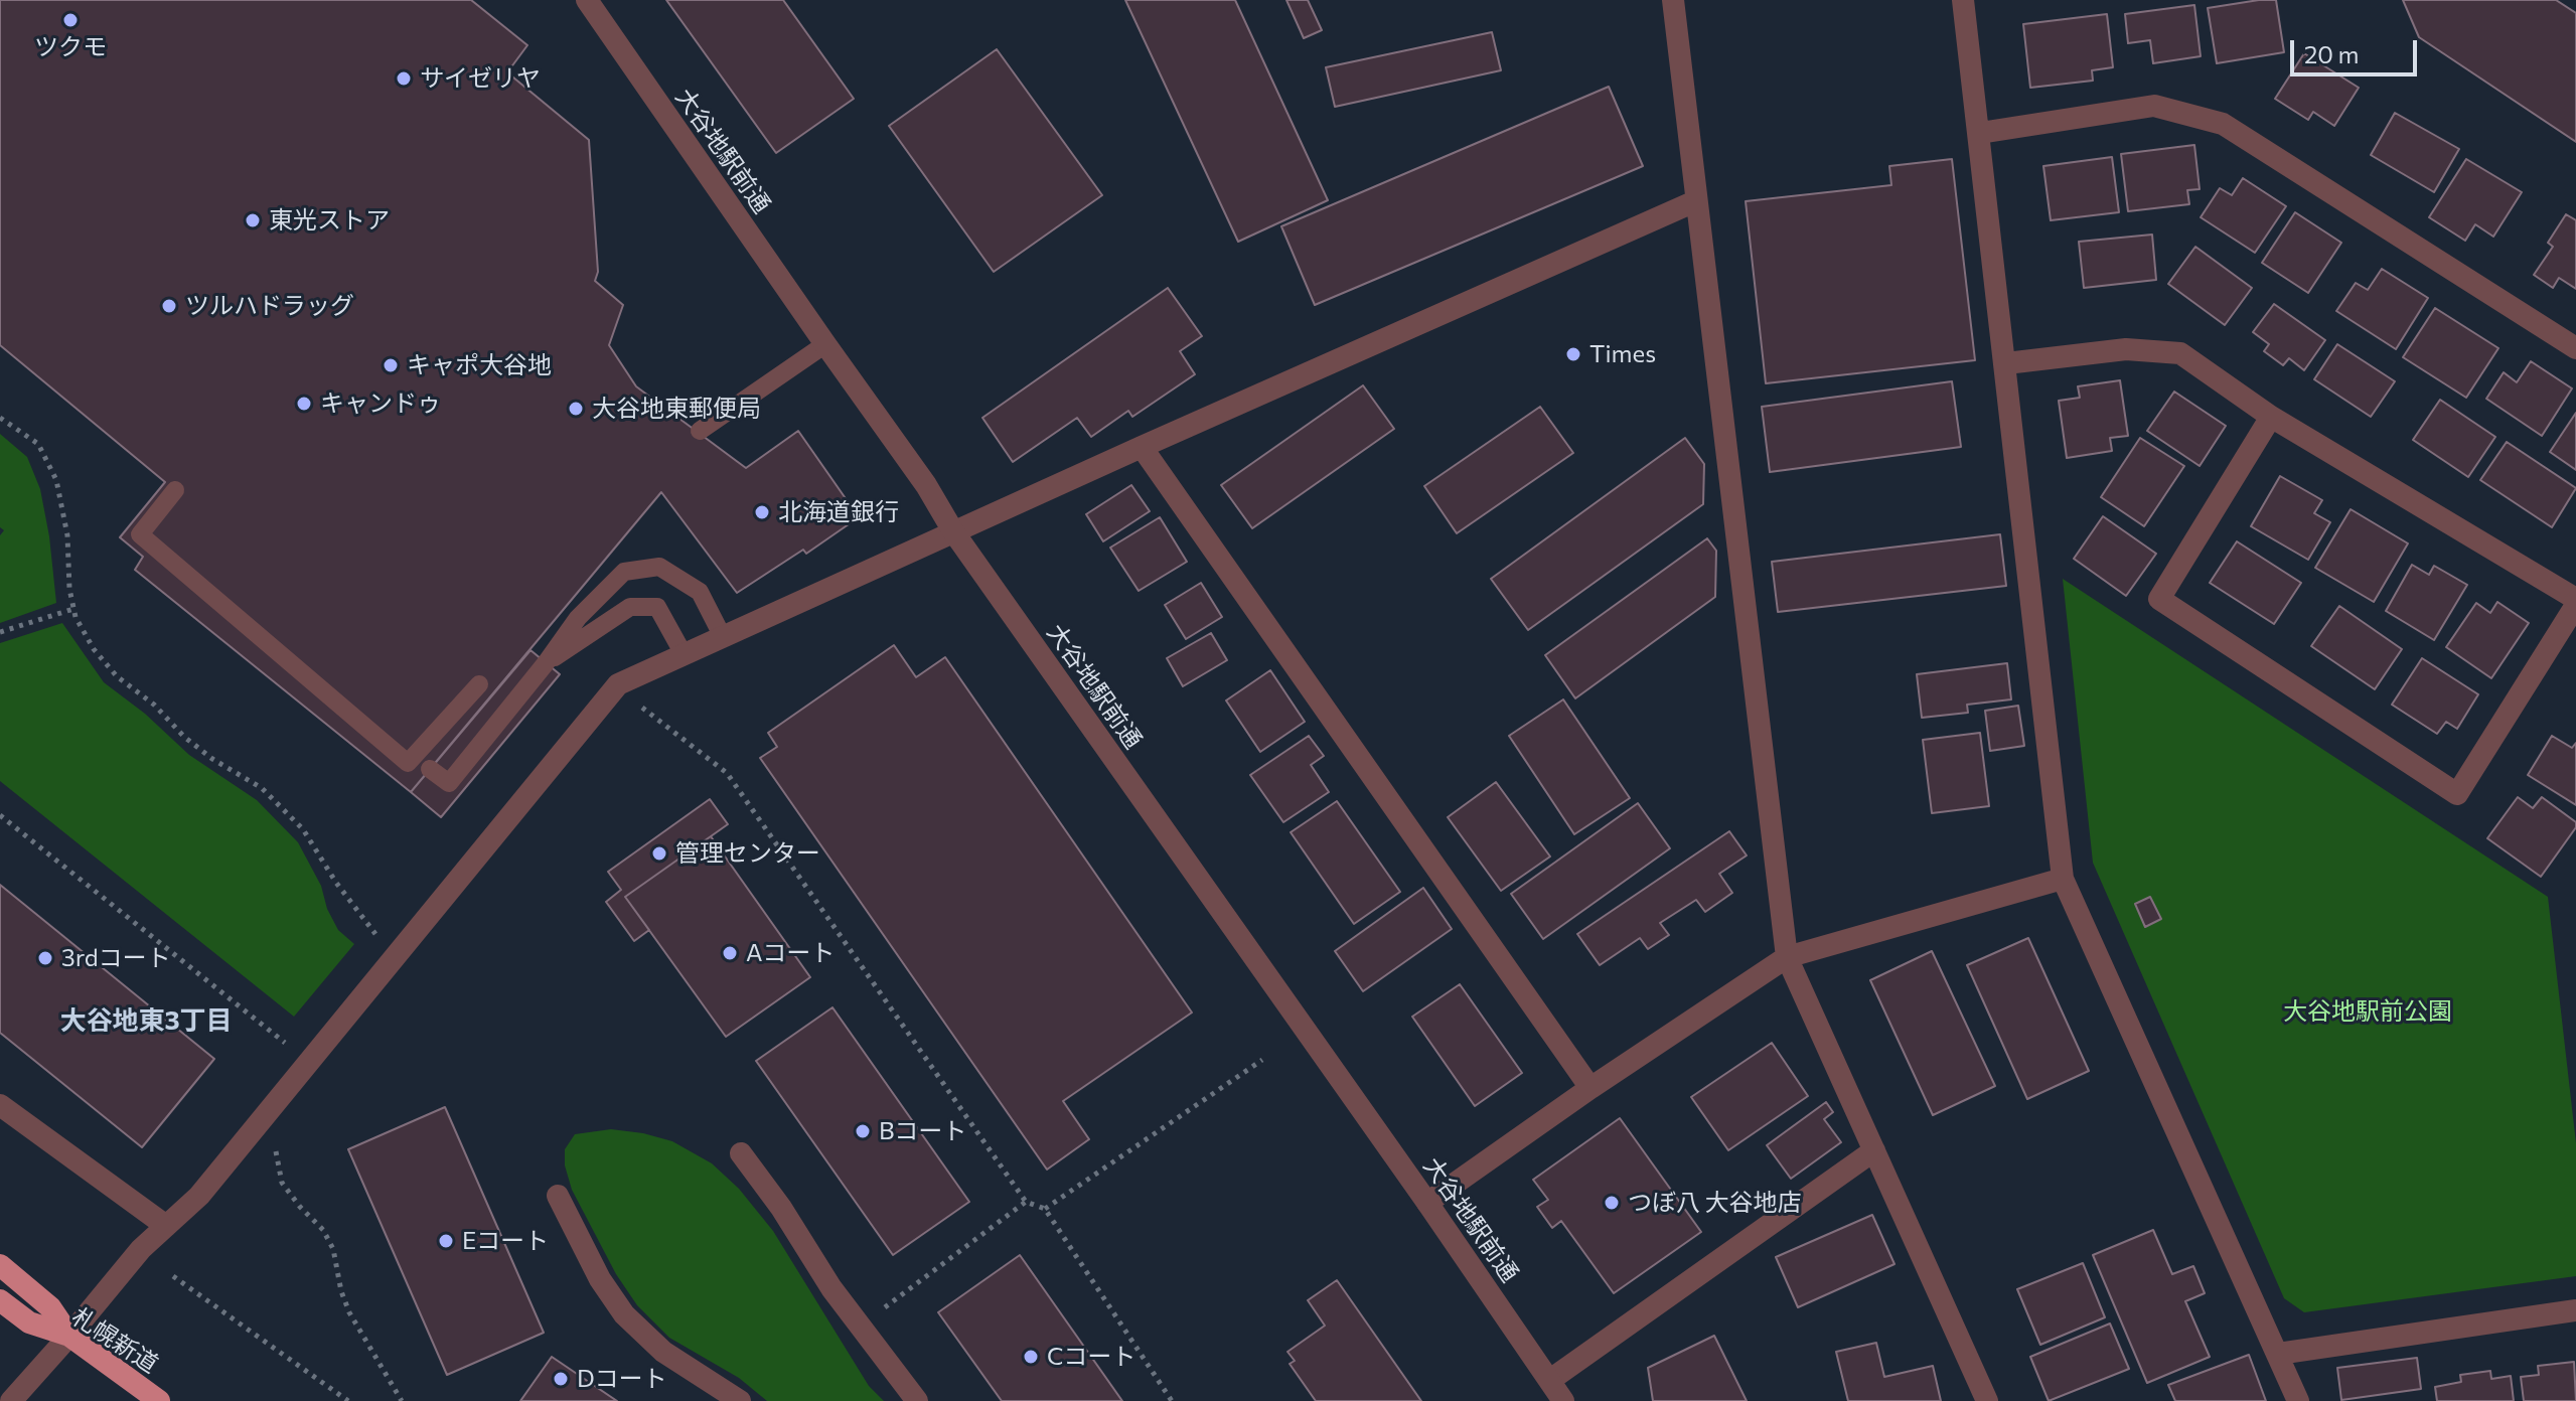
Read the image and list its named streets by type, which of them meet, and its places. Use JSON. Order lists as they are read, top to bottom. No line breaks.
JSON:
{"streets":{"highway":["札幌新道"],"street":["大谷地駅前通"]},"districts":["大谷地東3丁目"],"parks":["大谷地駅前公園"],"places":["ツクモ","サイゼリヤ","東光ストア","ツルハドラッグ","Times","キャポ大谷地","キャンドゥ","大谷地東郵便局","北海道銀行","管理センター","Aコート","3rdコート","Bコート","つぼ八 大谷地店","Eコート","Cコート","Dコート"],"scale_bar":"20 m"}
